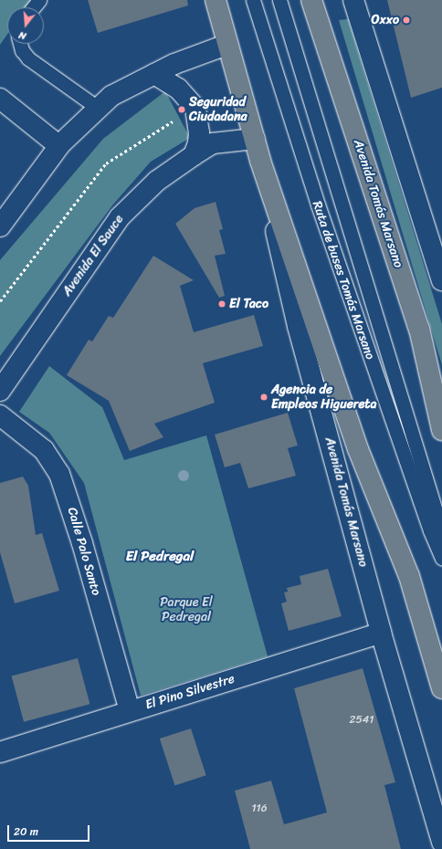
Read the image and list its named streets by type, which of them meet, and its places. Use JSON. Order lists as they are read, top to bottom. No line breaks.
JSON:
{"streets":{"main road":["Avenida Tomás Marsano"],"street":["Avenida El Sauce","Calle Palo Santo","El Pino Silvestre"],"lane":["Ruta de buses Tomás Marsano"]},"crossings":[["Avenida Tomás Marsano","Avenida El Sauce"],["Avenida Tomás Marsano","El Pino Silvestre"],["Calle Palo Santo","El Pino Silvestre"]],"districts":["El Pedregal"],"parks":["Parque El Pedregal"],"places":["Oxxo","Seguridad Ciudadana","El Taco","Agencia de Empleos Higuereta"],"house_numbers":["2541","116"],"scale_bar":"20 m","north":"bottom"}
